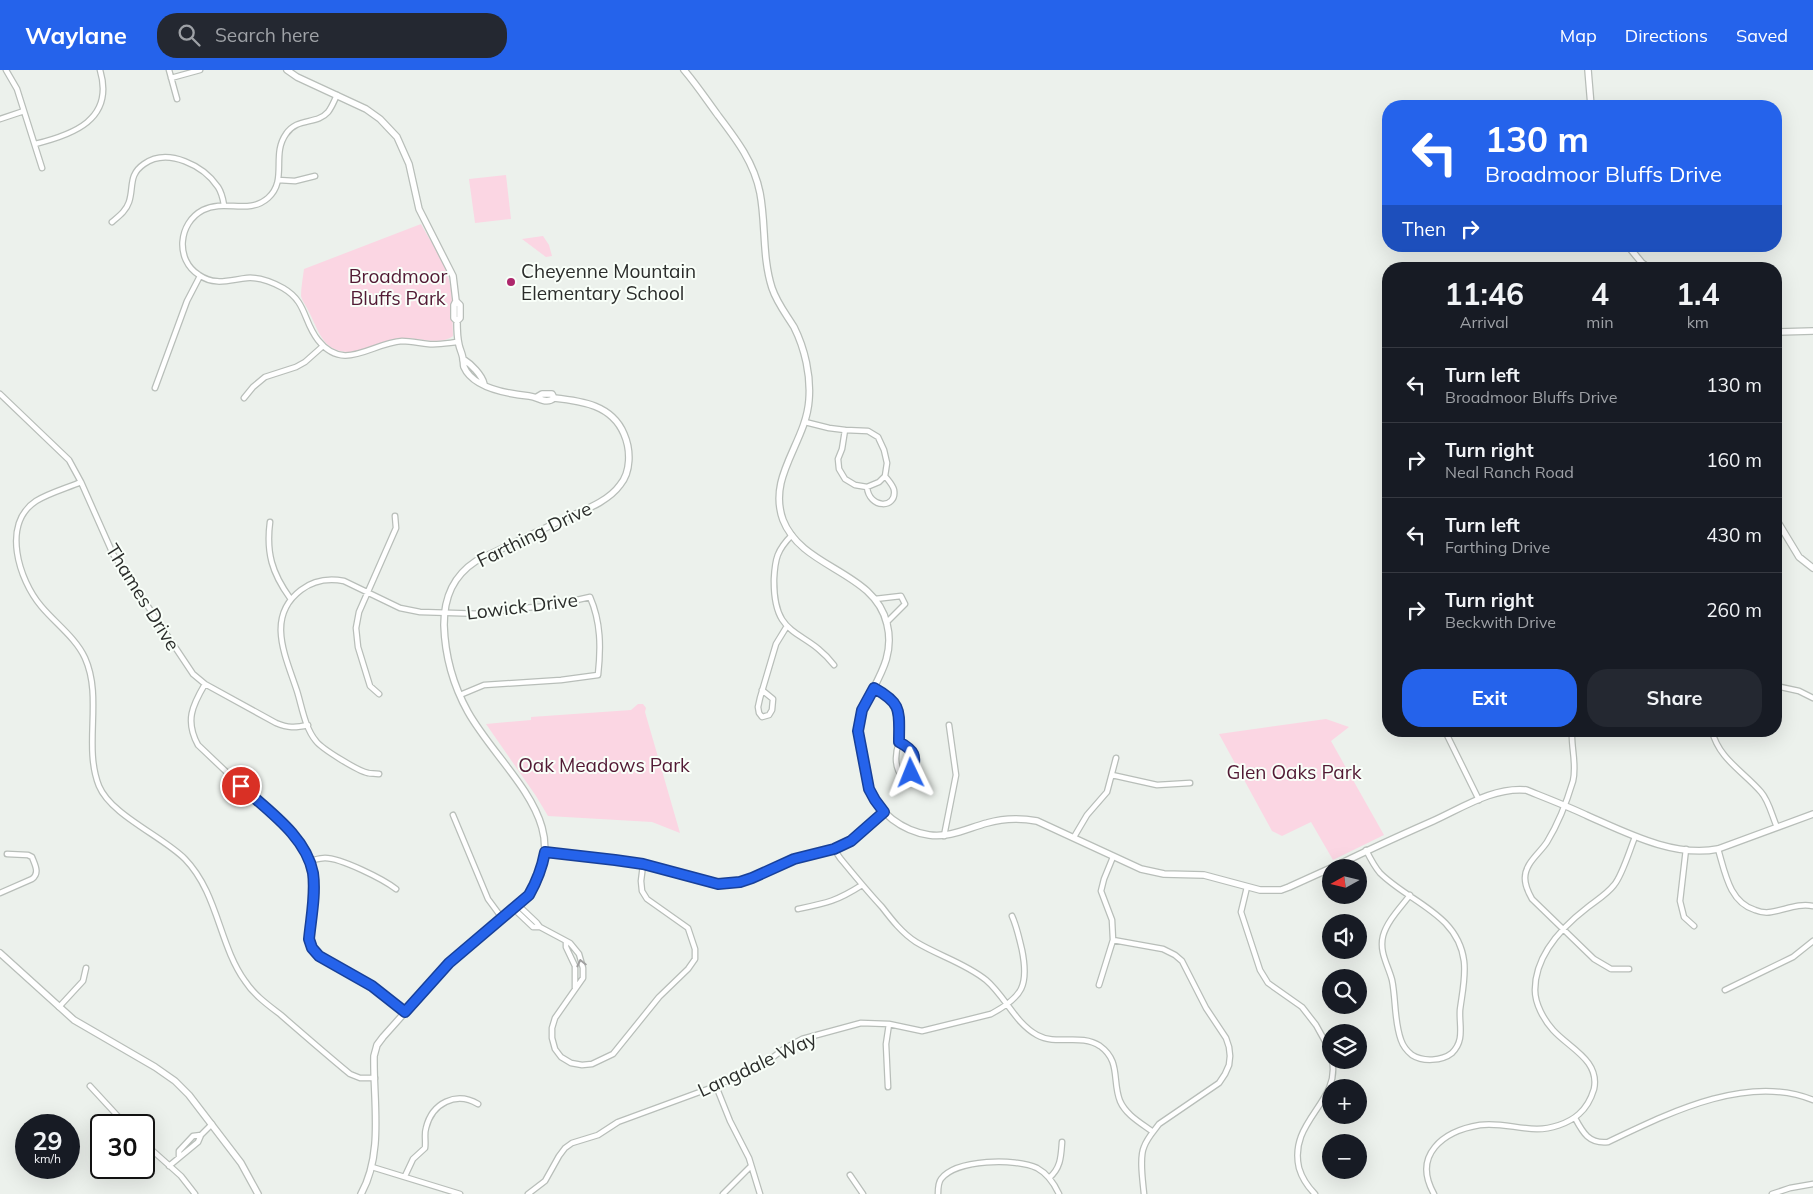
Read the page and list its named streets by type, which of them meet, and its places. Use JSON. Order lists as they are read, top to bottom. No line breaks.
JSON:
{"streets":{"street":["Farthing Drive","Thames Drive","Lowick Drive","Langdale Way"]},"crossings":[["Farthing Drive","Lowick Drive"]],"parks":["Broadmoor Bluffs Park","Oak Meadows Park","Glen Oaks Park"],"places":["Cheyenne Mountain Elementary School"],"north":"left","page":{"header":"Waylane","search":"Search here","nav":["Map","Directions","Saved"],"turn":["130 m","Broadmoor Bluffs Drive"],"then":"Then","eta":["11:46","Arrival","4","min","1.4","km"],"list":[{"name":"Turn left","note":"Broadmoor Bluffs Drive","value":"130 m"},{"name":"Turn right","note":"Neal Ranch Road","value":"160 m"},{"name":"Turn left","note":"Farthing Drive","value":"430 m"},{"name":"Turn right","note":"Beckwith Drive","value":"260 m"}],"buttons":["Exit","Share"],"map_buttons":["+","−"],"speed":"29 km/h","limit":"30"}}
